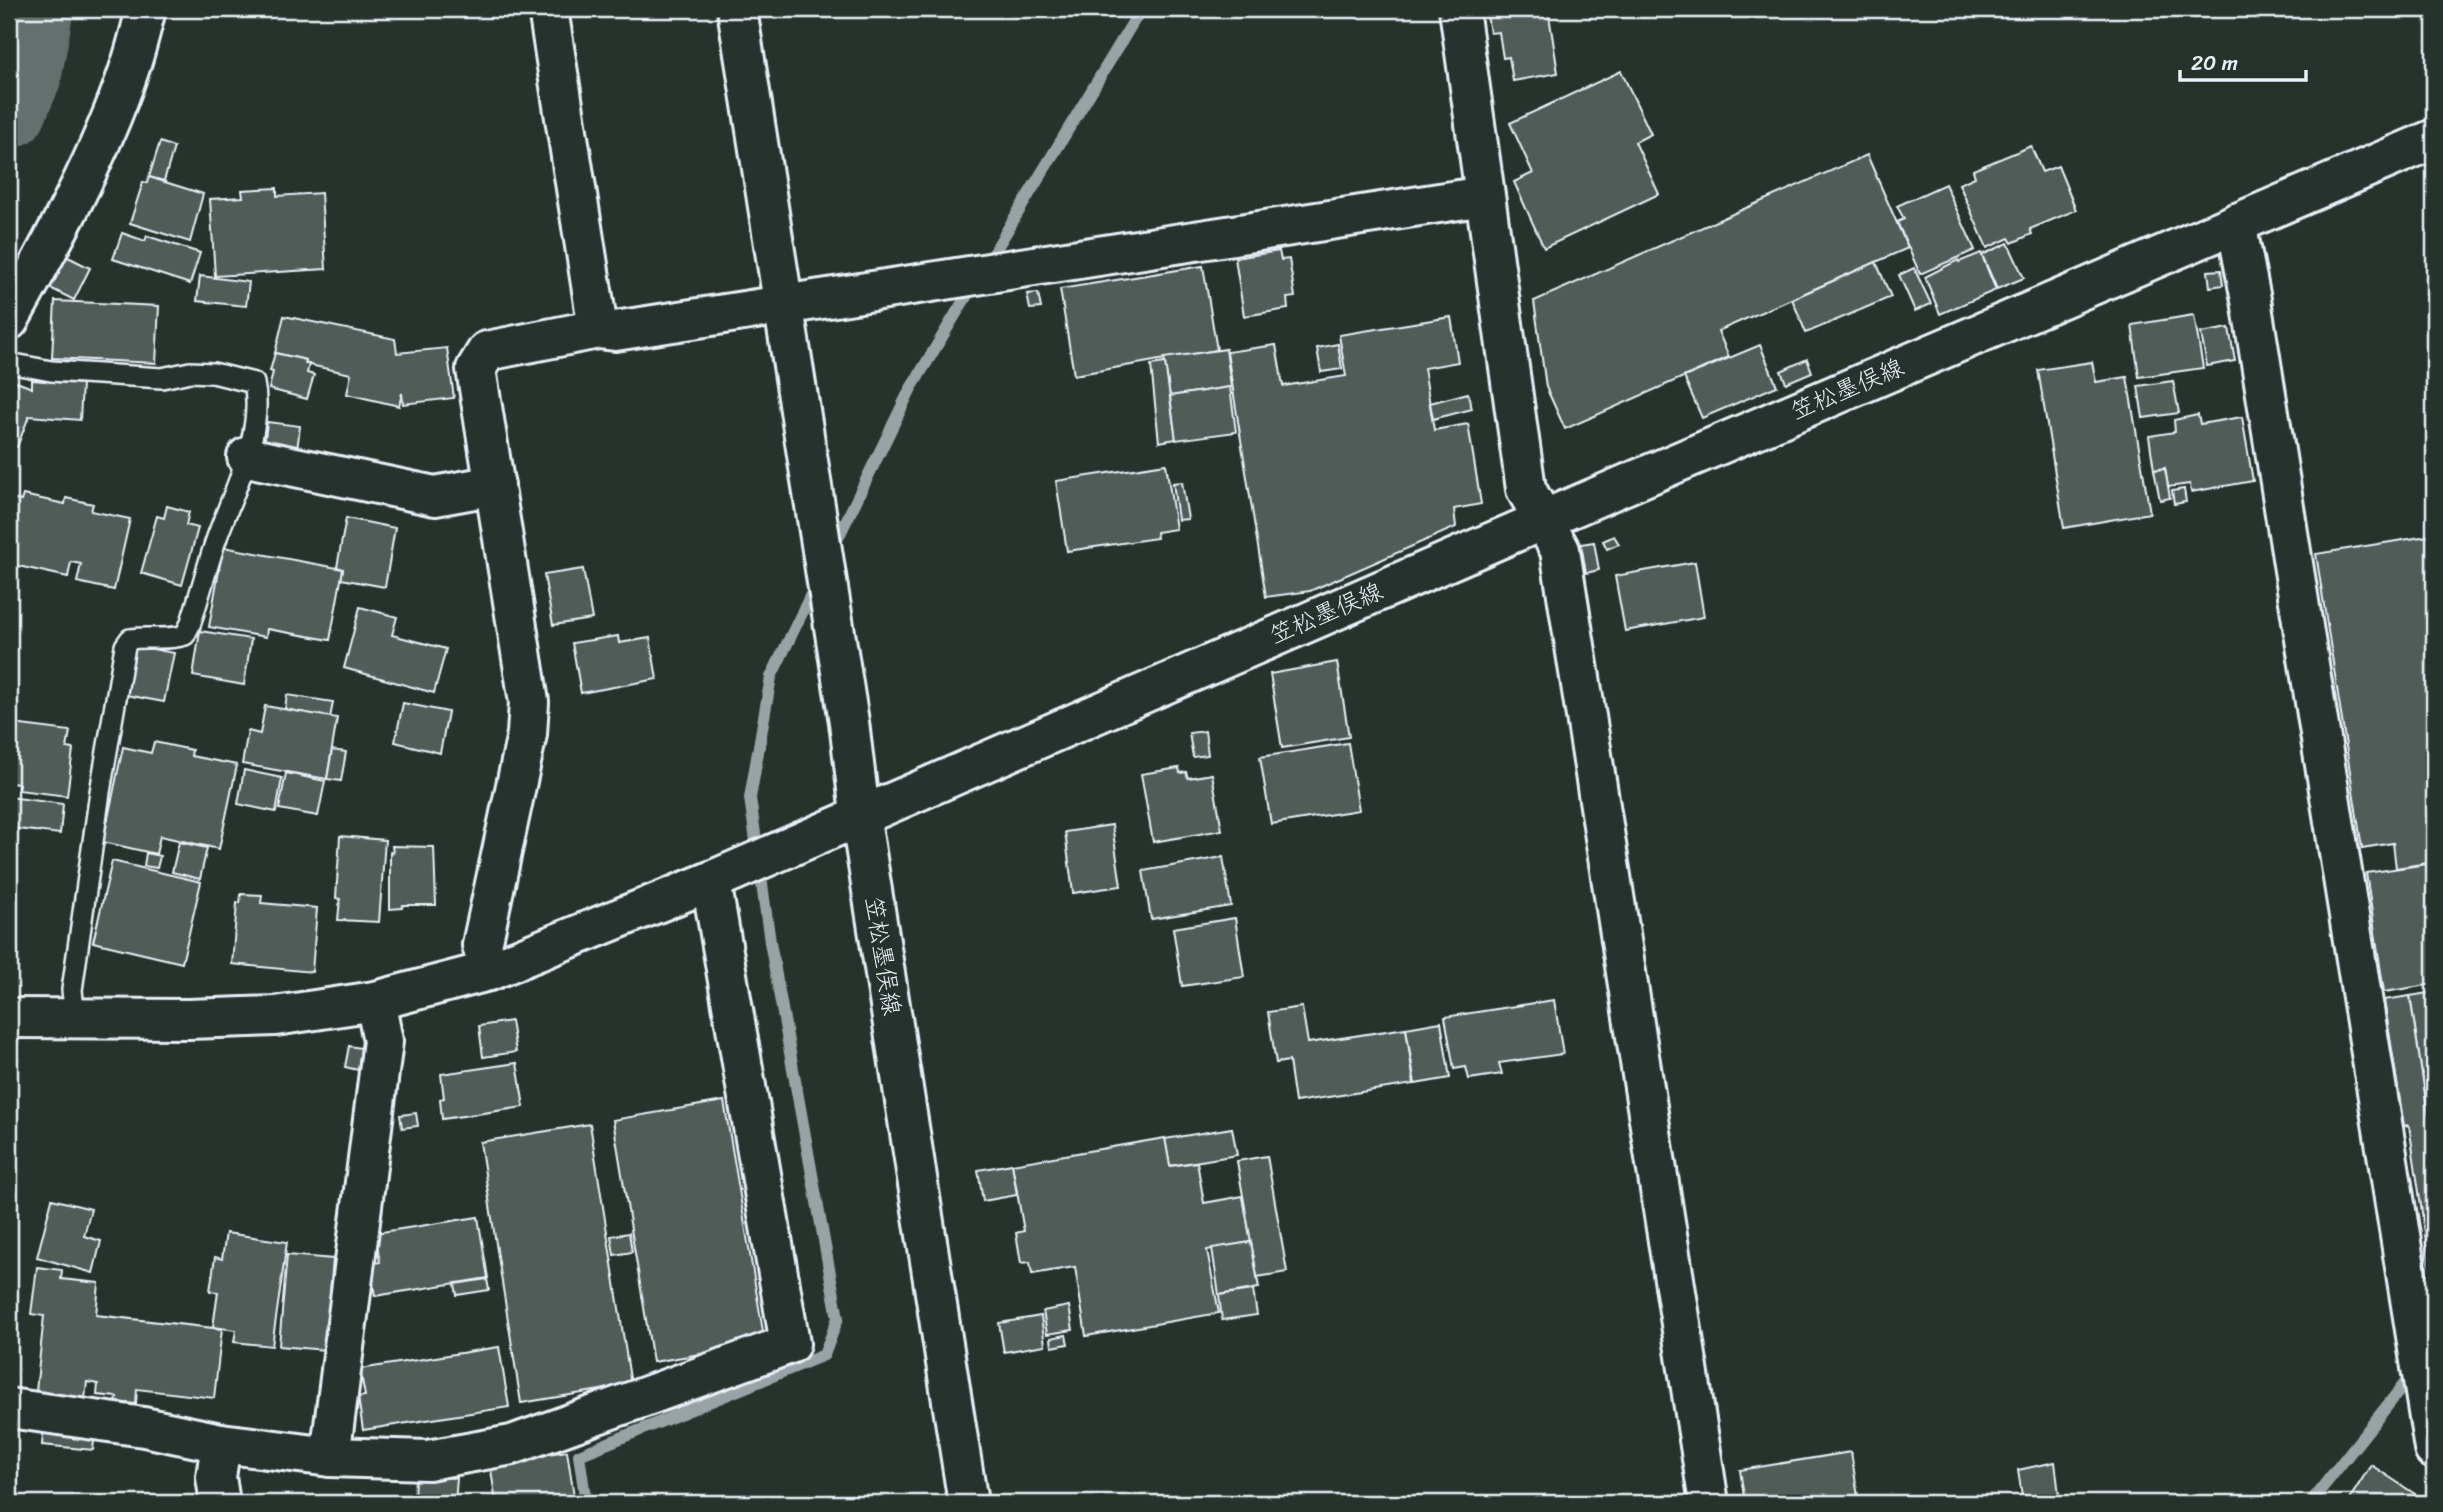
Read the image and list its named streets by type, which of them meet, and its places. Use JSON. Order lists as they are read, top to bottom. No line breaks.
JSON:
{"streets":{"street":["笠松墨俣線"]},"scale_bar":"20 m"}
